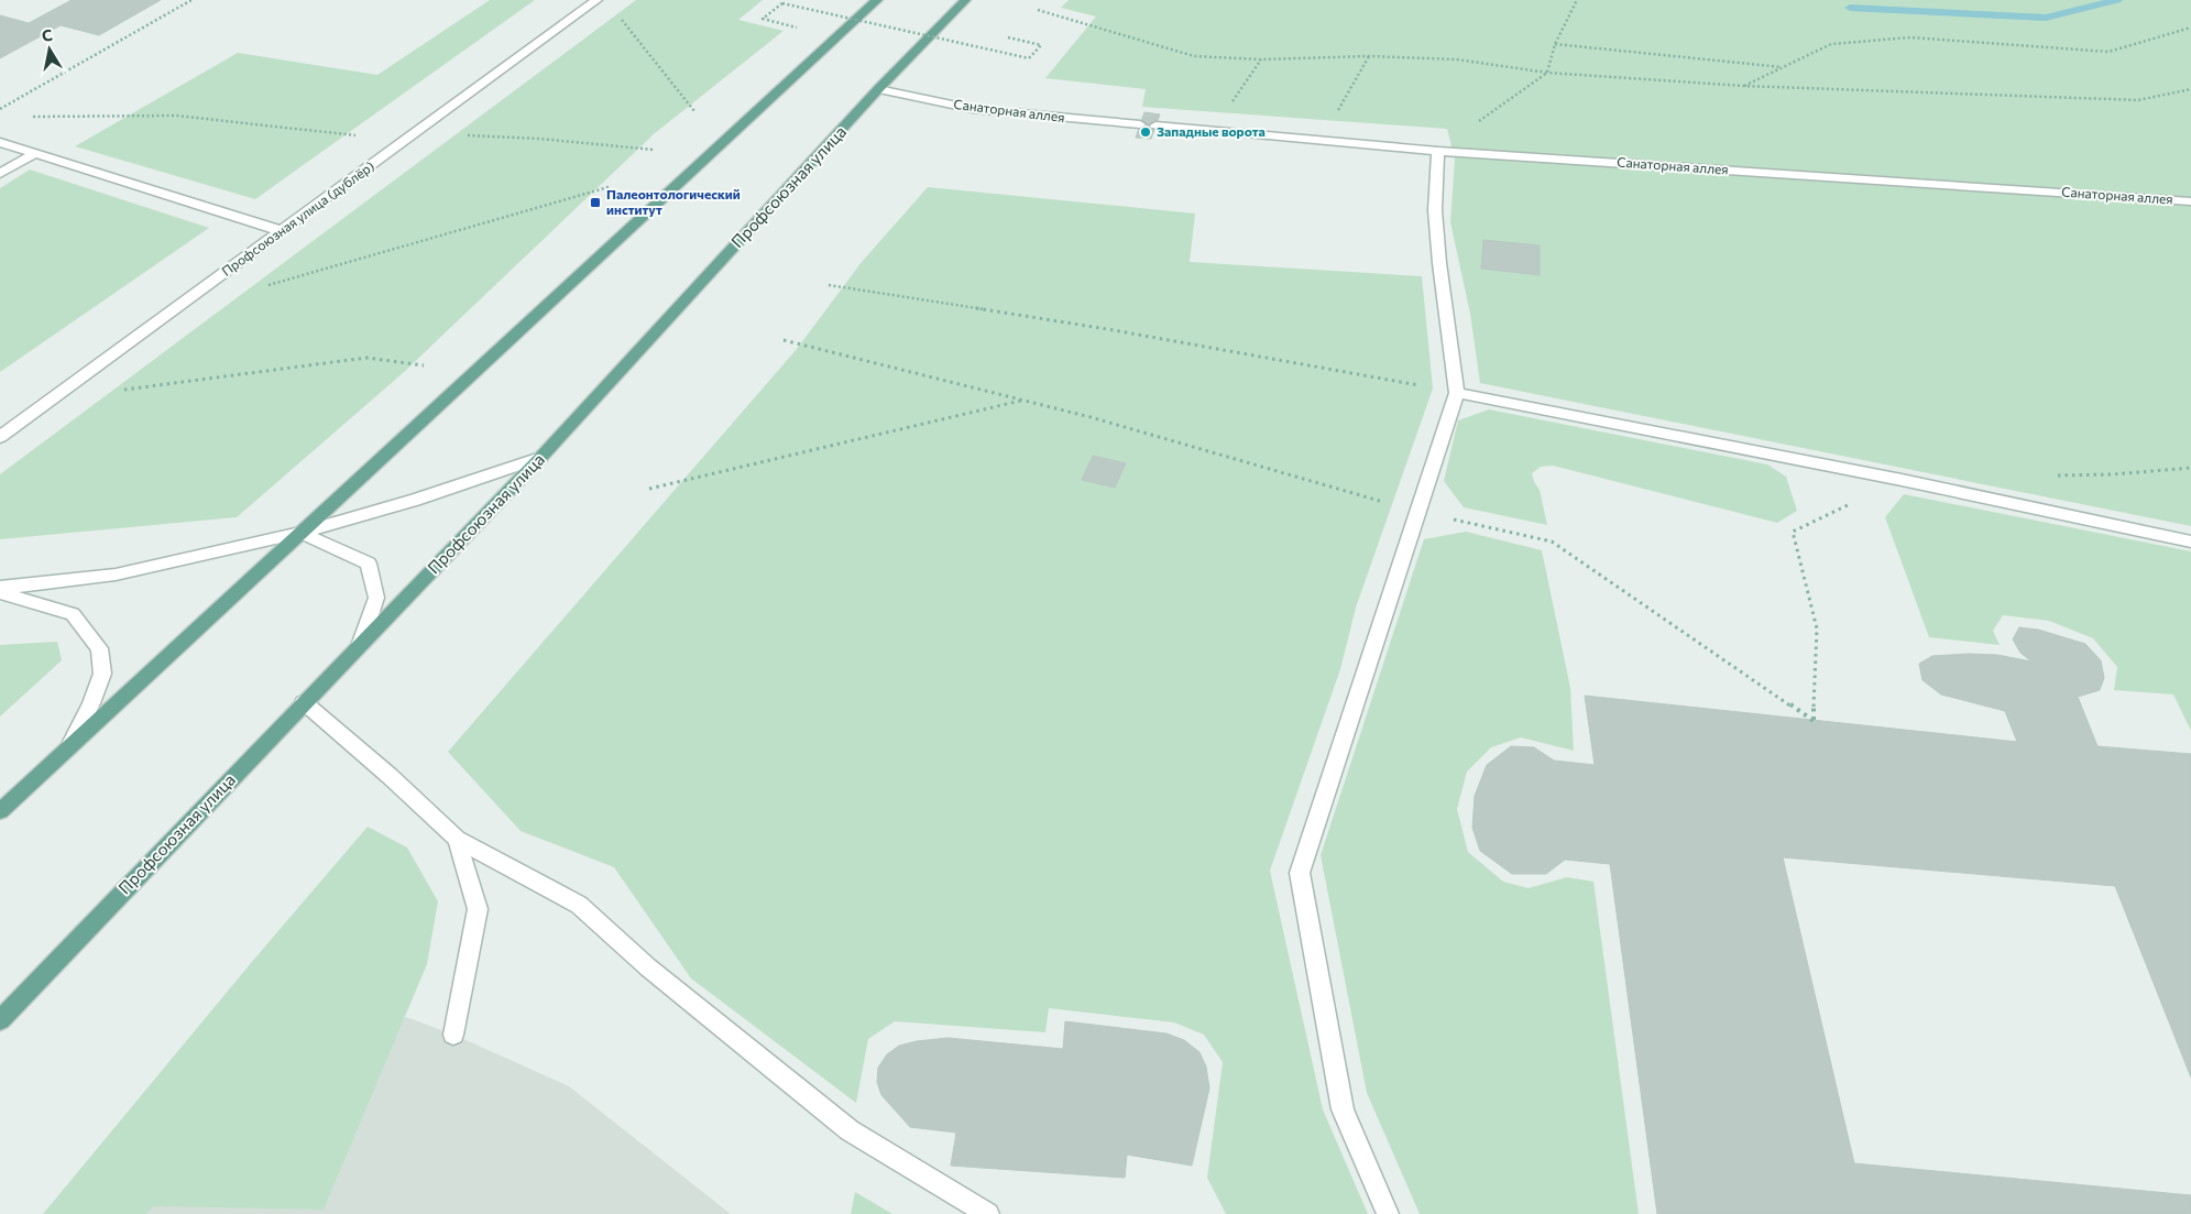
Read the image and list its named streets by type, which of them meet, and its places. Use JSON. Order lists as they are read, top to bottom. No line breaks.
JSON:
{"streets":{"main road":["Профсоюзная улица"],"street":["Санаторная аллея","Профсоюзная улица (дублёр)"]},"crossings":[["Санаторная аллея","Профсоюзная улица"]],"places":{"other":["Западные ворота"],"transit":["Палеонтологический институт"]},"north":"top"}
